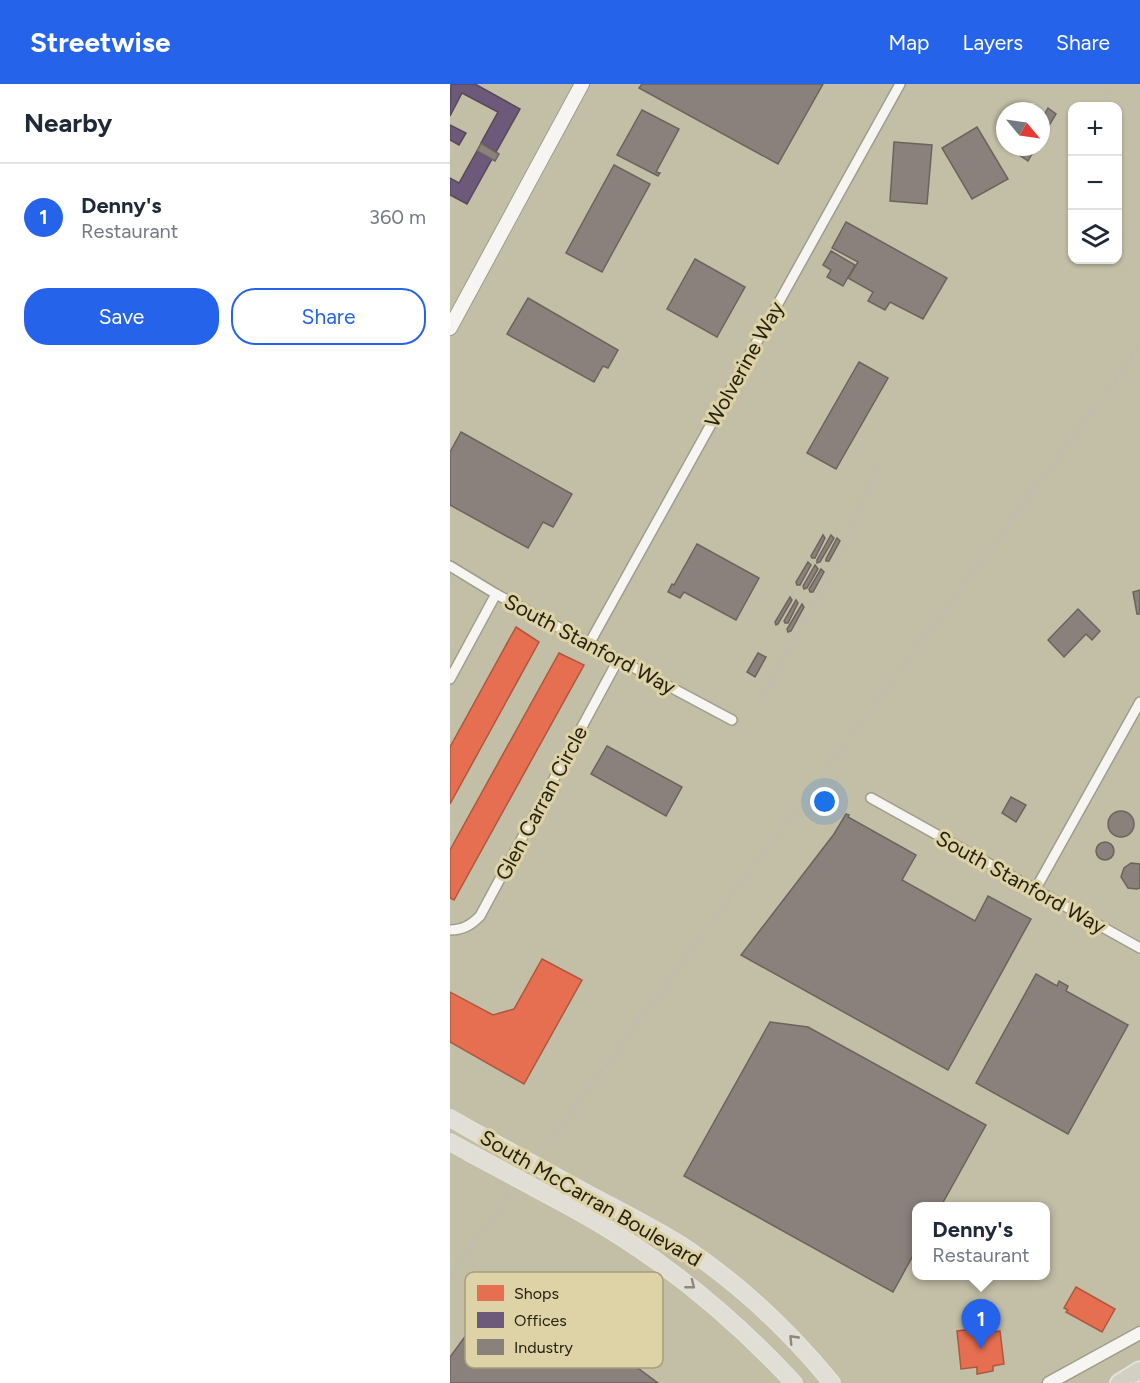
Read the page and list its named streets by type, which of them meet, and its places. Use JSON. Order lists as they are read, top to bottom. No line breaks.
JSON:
{"streets":{"main road":["South McCarran Boulevard"],"street":["Wolverine Way","South Stanford Way","Glen Carran Circle"]},"crossings":[["Wolverine Way","South Stanford Way"],["South Stanford Way","Glen Carran Circle"]],"legend":["Shops","Offices","Industry"],"north":"bottom right","page":{"header":"Streetwise","nav":["Map","Layers","Share"],"heading":"Nearby","map_buttons":["+","−"],"list":[{"mark":"1","name":"Denny's","note":"Restaurant","value":"360 m"}],"buttons":["Save","Share"],"popup":["Denny's","Restaurant"],"pins":"1"}}
